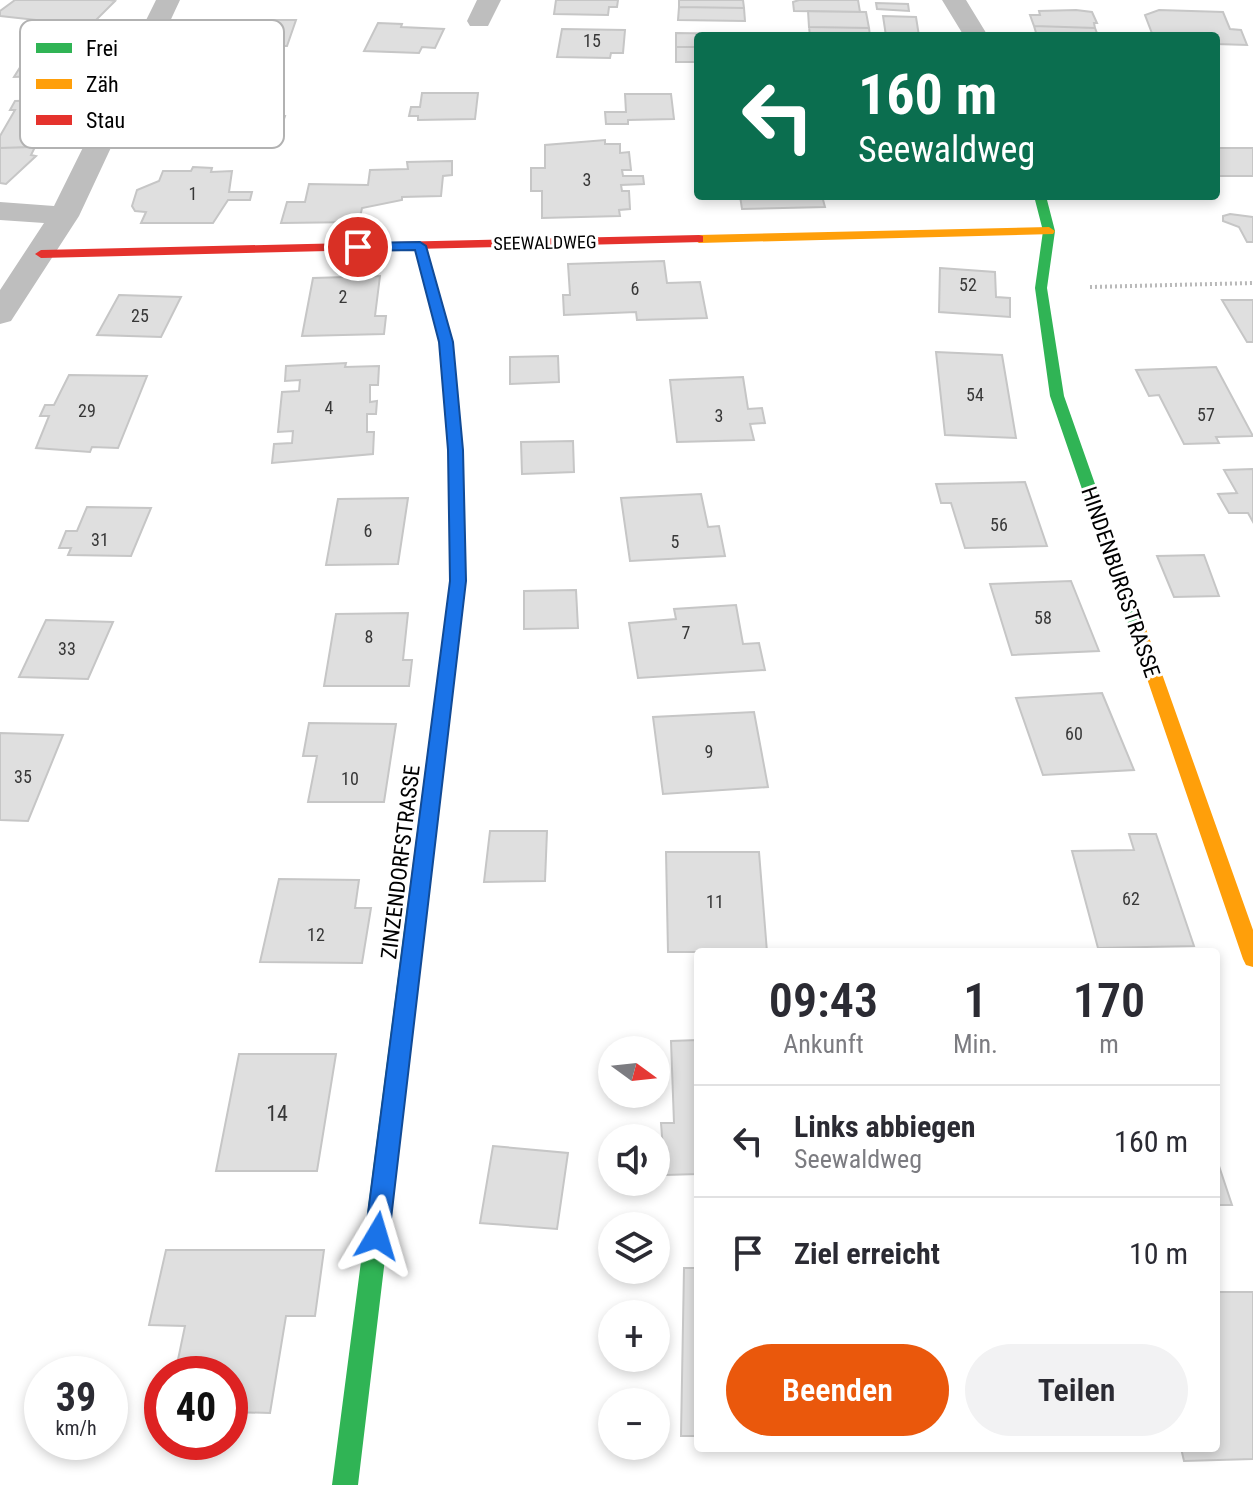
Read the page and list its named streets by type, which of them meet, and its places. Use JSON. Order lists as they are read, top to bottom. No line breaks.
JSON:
{"streets":{"street":["SEEWALDWEG","HINDENBURGSTRASSE","ZINZENDORFSTRASSE"]},"crossings":[["SEEWALDWEG","HINDENBURGSTRASSE"],["SEEWALDWEG","ZINZENDORFSTRASSE"]],"house_numbers":["15","3","1","52","6","2","25","54","4","29","57","3","56","6","31","5","58","7","8","33","60","9","35","10","62","11","12","14"],"legend":["Frei","Zäh","Stau"],"north":"right","page":{"turn":["160 m","Seewaldweg"],"eta":["09:43","Ankunft","1","Min.","170","m"],"map_buttons":["+","−"],"list":[{"name":"Links abbiegen","note":"Seewaldweg","value":"160 m"},{"name":"Ziel erreicht","value":"10 m"}],"buttons":["Beenden","Teilen"],"speed":"39 km/h","limit":"40"}}
